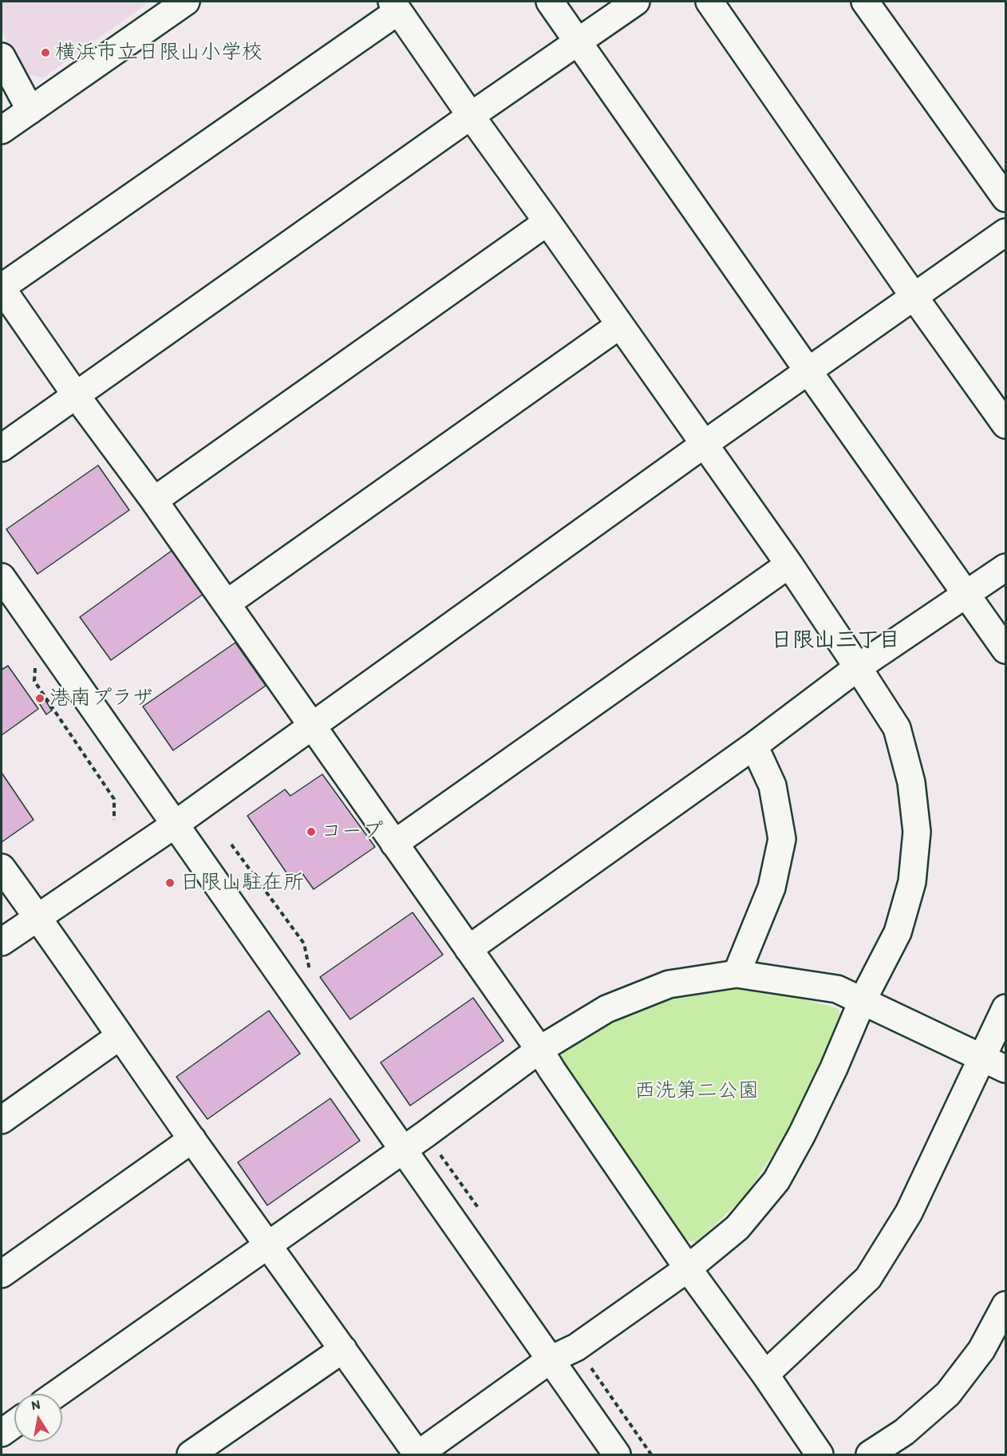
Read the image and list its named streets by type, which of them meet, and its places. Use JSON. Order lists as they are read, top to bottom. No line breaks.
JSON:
{"districts":["日限山三丁目"],"parks":["西洗第二公園"],"places":["横浜市立日限山小学校","港南プラザ","コープ","日限山駐在所"],"north":"top"}
